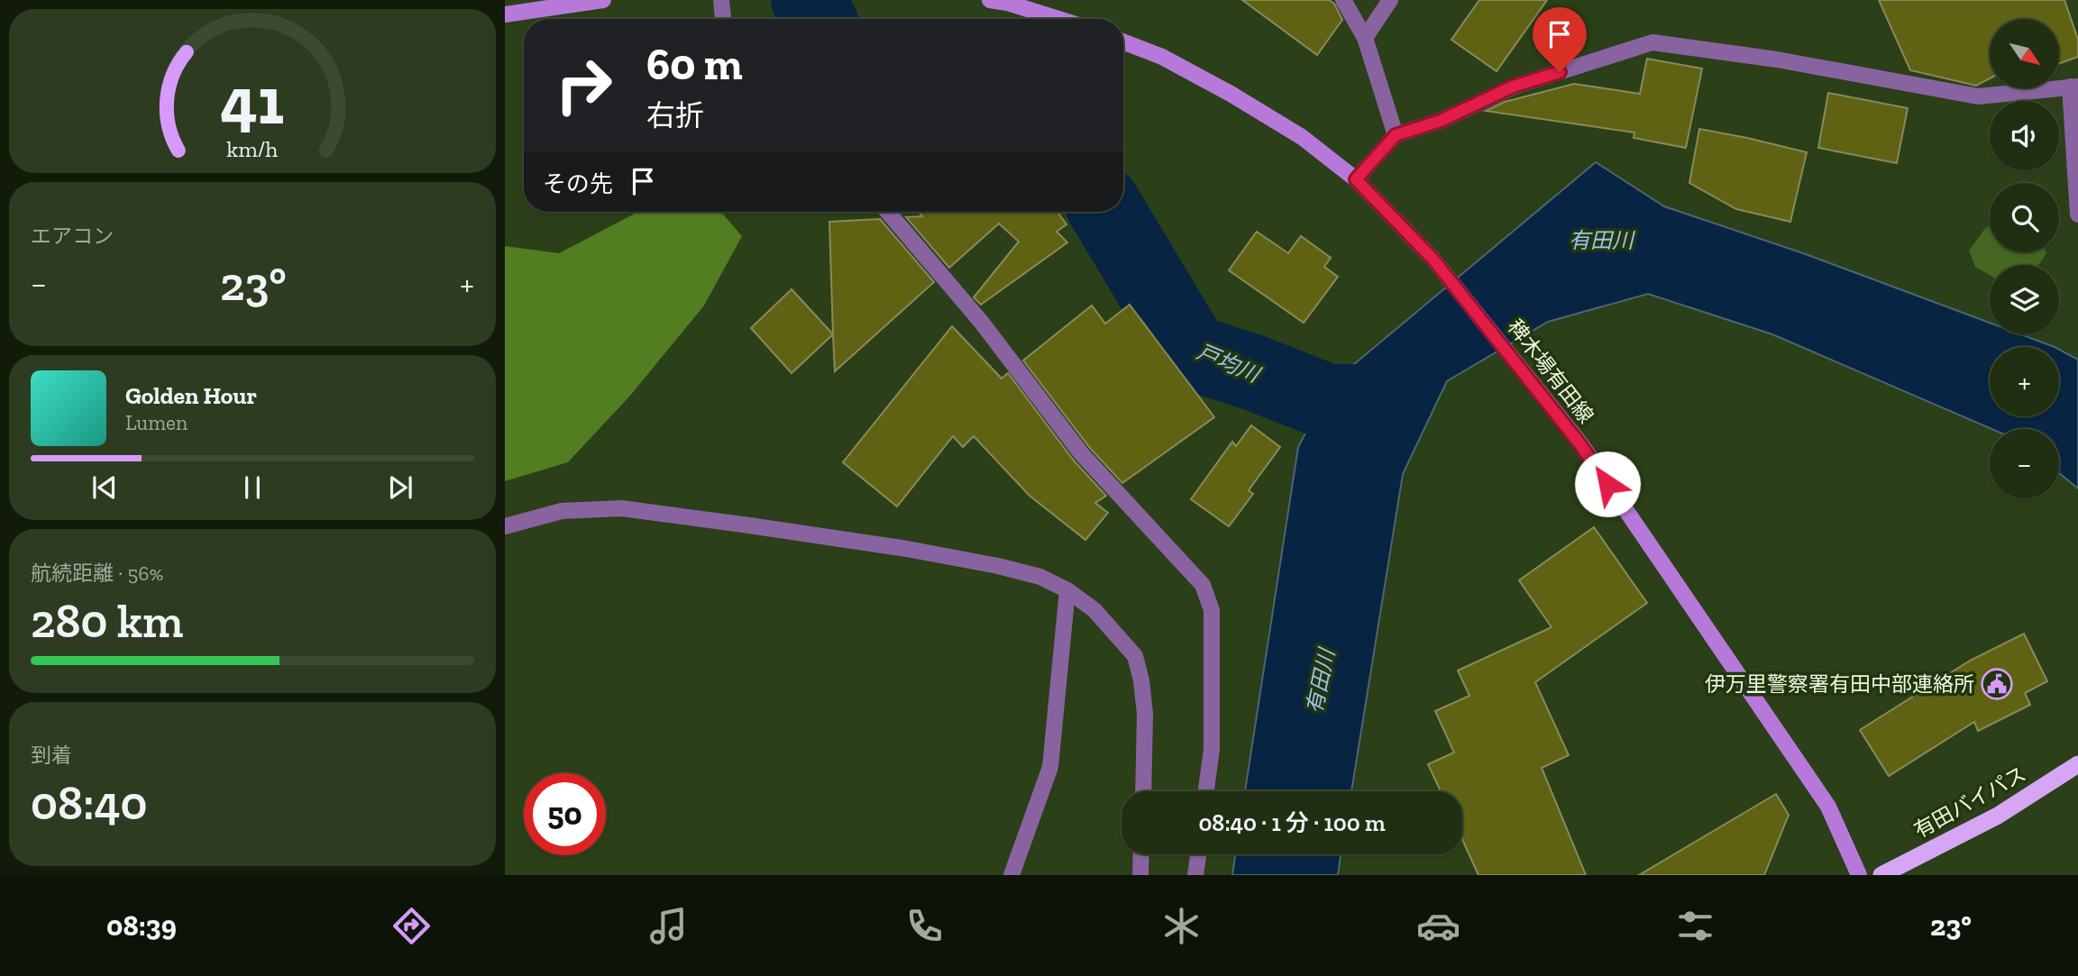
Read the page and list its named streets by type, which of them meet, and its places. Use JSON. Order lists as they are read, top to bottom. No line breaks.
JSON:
{"streets":{"highway":["有田バイパス"],"main road":["稗木場有田線"]},"water":["有田川","戸均川"],"places":{"public building":["伊万里警察署有田中部連絡所"]},"north":"bottom right","page":{"map_buttons":["+","−"],"turn":["60 m","右折"],"then":"その先","tile":["エアコン",["航続距離 · 56%","280 km"],["到着","08:40"]],"heat":["−","23°","+"],"song":["Golden Hour","Lumen"],"limit":"50","trip":"08:40 · 1 分 · 100 m","tabs":["08:39","23°"],"gauge":["41","km/h"]}}
